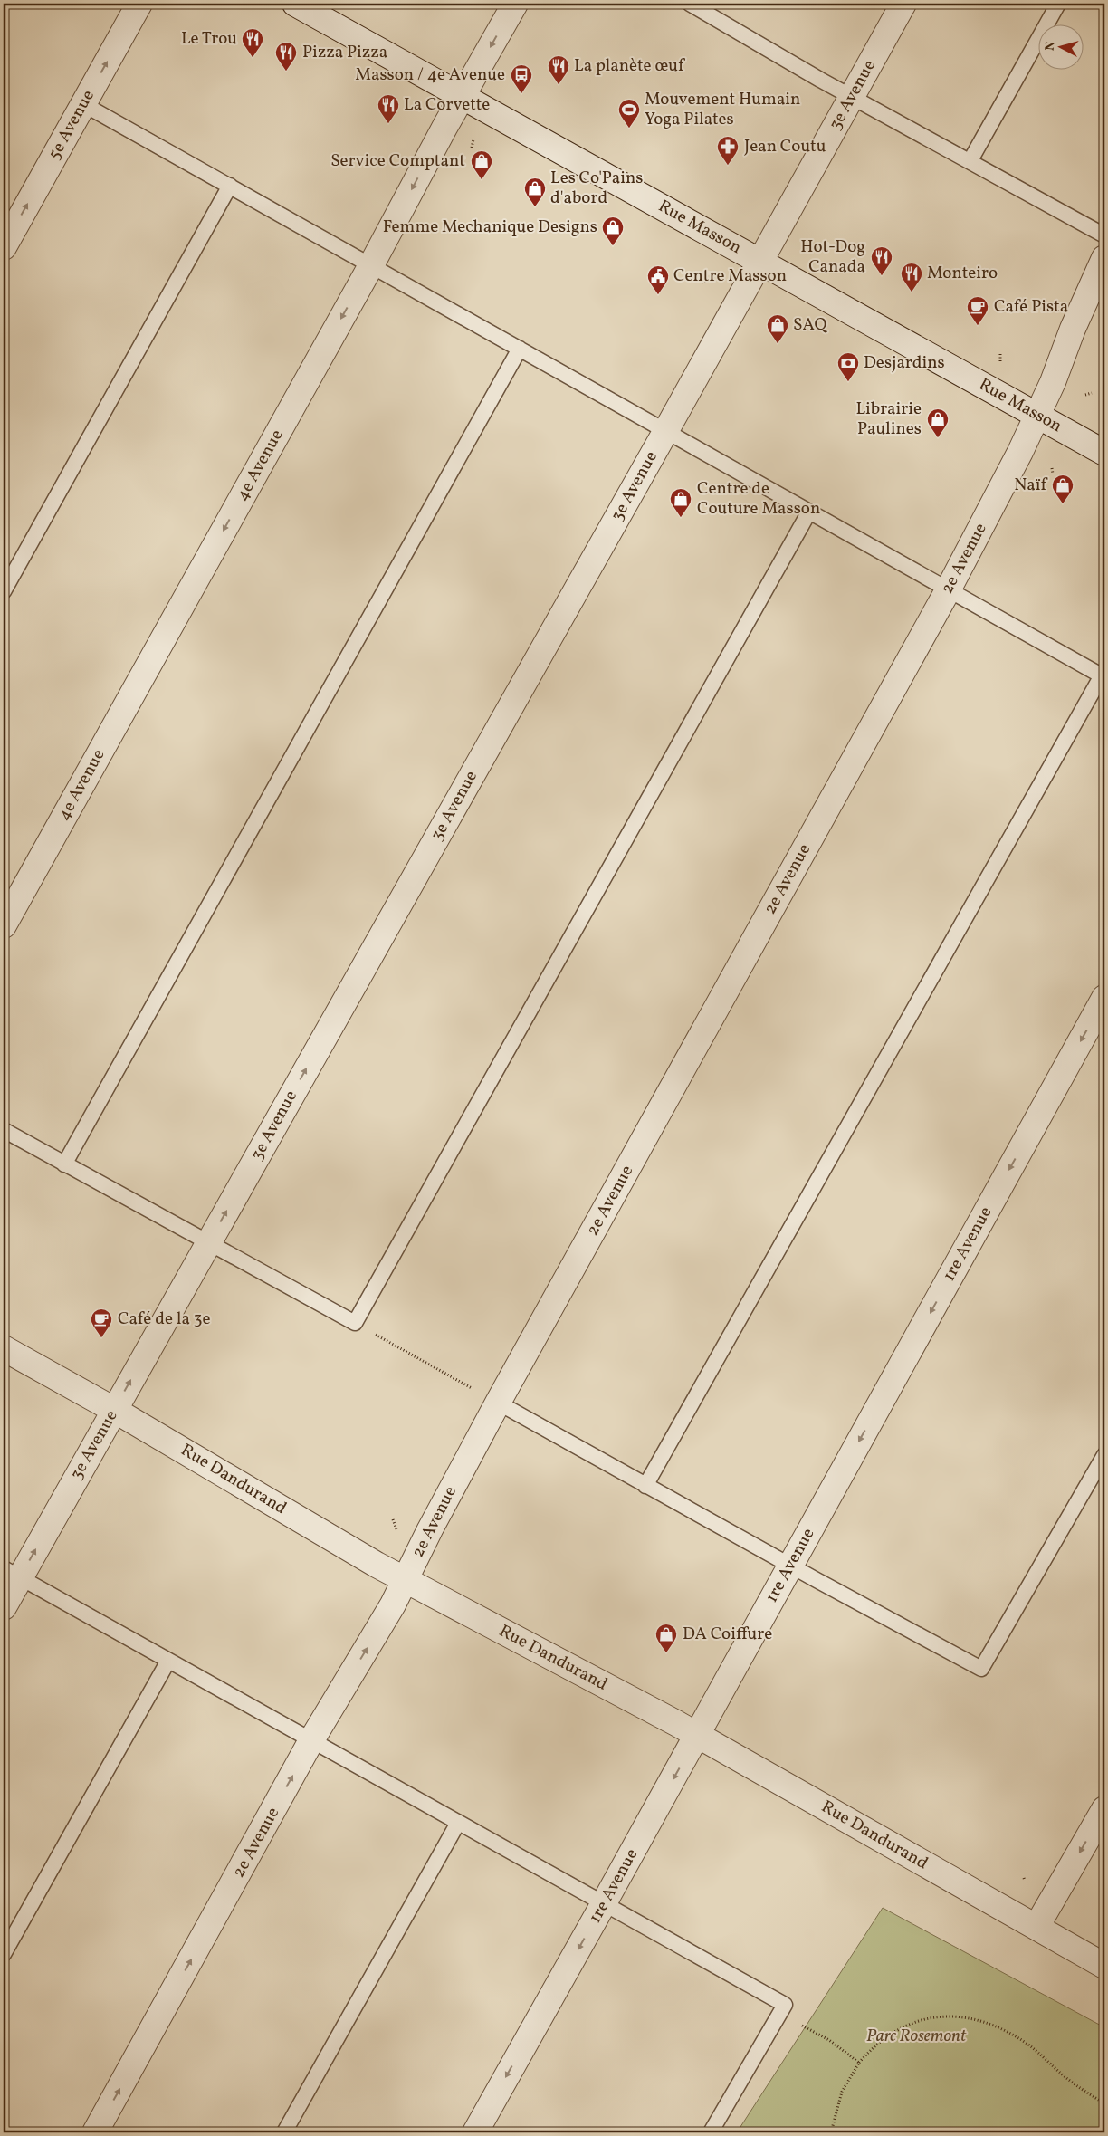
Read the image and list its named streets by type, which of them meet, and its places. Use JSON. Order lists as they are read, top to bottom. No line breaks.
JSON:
{"streets":{"street":["3e Avenue","5e Avenue","Rue Masson","4e Avenue","2e Avenue","1re Avenue","Rue Dandurand"]},"crossings":[["3e Avenue","Rue Masson"],["3e Avenue","Rue Dandurand"],["Rue Masson","4e Avenue"],["Rue Masson","2e Avenue"],["2e Avenue","Rue Dandurand"],["1re Avenue","Rue Dandurand"]],"one_way":["3e Avenue","5e Avenue","4e Avenue","1re Avenue"],"parks":["Parc Rosemont"],"places":{"restaurant":["Le Trou","Pizza Pizza","La planète œuf","La Corvette","Hot-Dog Canada","Monteiro"],"bus stop":["Masson / 4e Avenue"],"sports":["Mouvement Humain Yoga Pilates"],"pharmacy":["Jean Coutu"],"shop":["Service Comptant","Les Co'Pains d'abord","Femme Mechanique Designs","SAQ","Librairie Paulines","Naïf","Centre de Couture Masson","DA Coiffure"],"public building":["Centre Masson"],"cafe":["Café Pista","Café de la 3e"],"bank":["Desjardins"]},"north":"left"}
